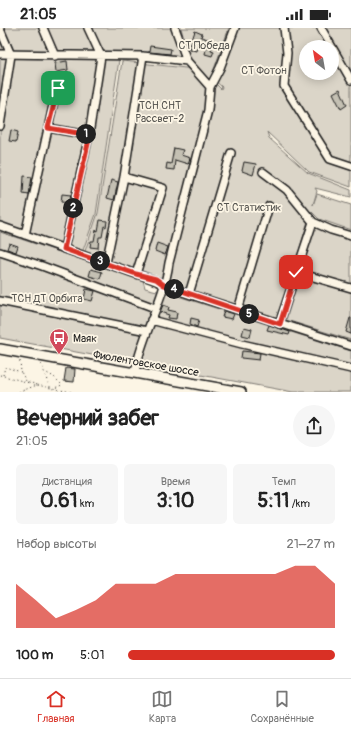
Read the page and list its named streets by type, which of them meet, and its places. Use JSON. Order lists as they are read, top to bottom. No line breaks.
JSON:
{"streets":{"main road":["Фиолентовское шоссе"]},"parks":["СТ Победа","СТ Фотон","ТСН СНТ Рассвет-2","СТ Статистик","ТСН ДТ Орбита"],"places":{"bus stop":["Маяк"]},"north":"top left","page":{"status":"21:05","pins":["1","2","3","4","5"],"heading":["Вечерний забег","21:05"],"stats":[["Дистанция","0.61 km"],["Время","3:10"],["Темп","5:11 /km"]],"chart":["Набор высоты","21–27 m"],"list":[{"name":"100 m","note":"5:01"}],"tabs":["Главная","Карта","Сохранённые"]}}
